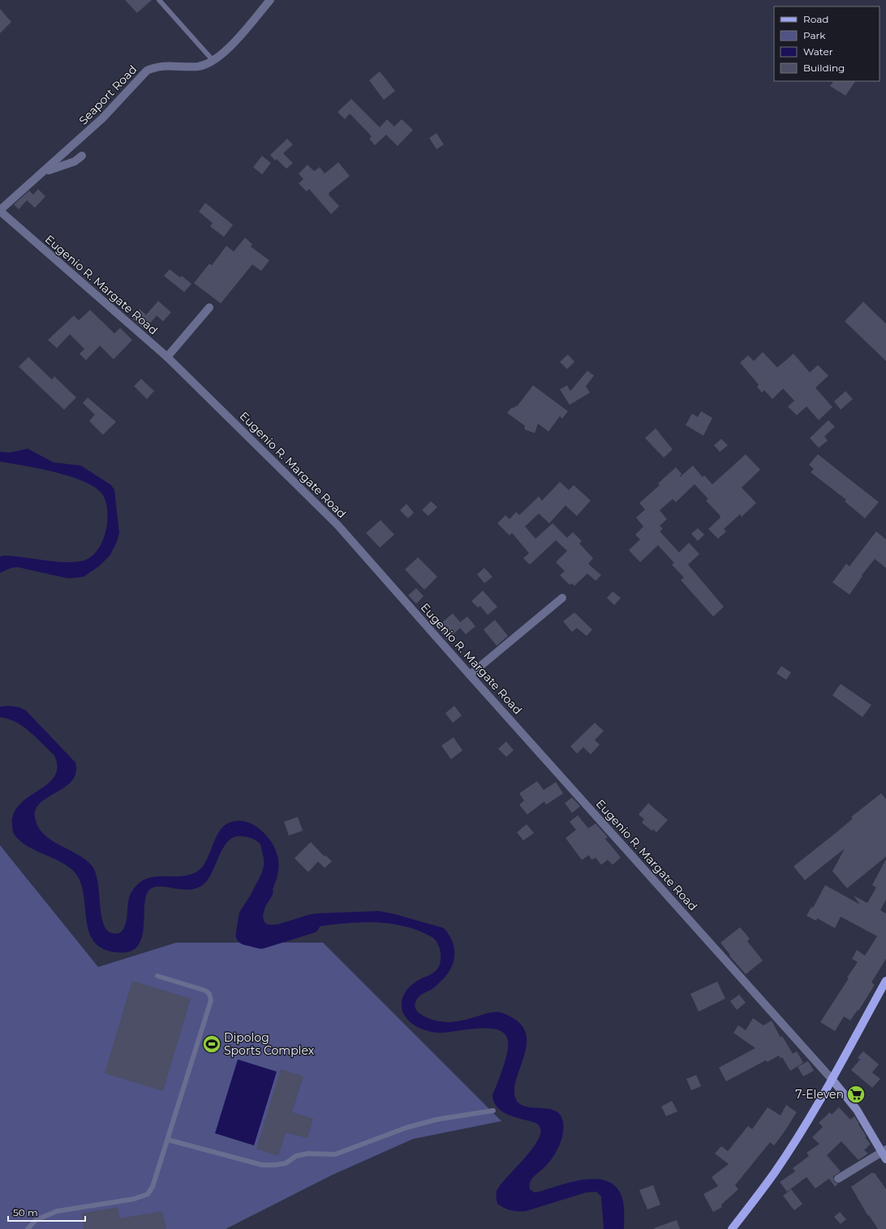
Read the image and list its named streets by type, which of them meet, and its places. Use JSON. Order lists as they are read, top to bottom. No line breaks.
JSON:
{"streets":{"street":["Seaport Road","Eugenio R. Margate Road"]},"crossings":[["Seaport Road","Eugenio R. Margate Road"]],"places":{"sports":["Dipolog Sports Complex"],"supermarket":["7-Eleven"]},"legend":["Road","Park","Water","Building"],"scale_bar":"50 m"}
